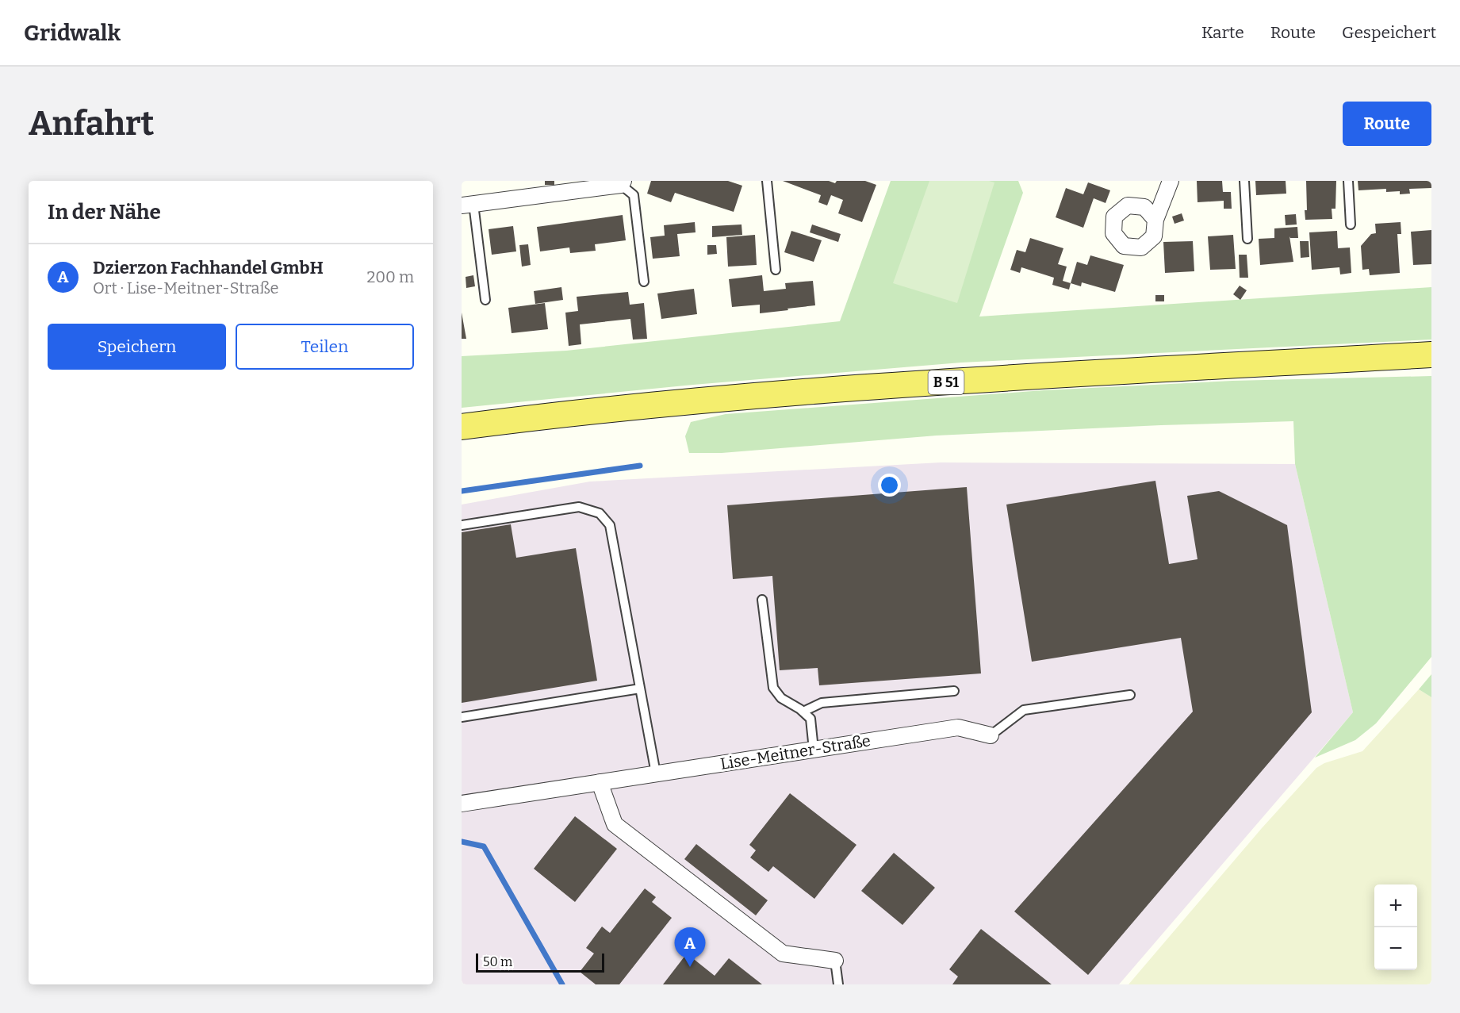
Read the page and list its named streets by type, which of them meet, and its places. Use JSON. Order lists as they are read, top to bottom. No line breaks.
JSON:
{"streets":{"main road":["B 51"],"street":["Lise-Meitner-Straße"]},"scale_bar":"50 m","page":{"header":"Gridwalk","nav":["Karte","Route","Gespeichert"],"buttons":["Route",["Speichern","Teilen"]],"title":"Anfahrt","heading":"In der Nähe","list":[{"mark":"A","name":"Dzierzon Fachhandel GmbH","note":"Ort · Lise-Meitner-Straße","value":"200 m"}],"map_buttons":["+","−"],"pins":"A","scale":"50 m"}}
